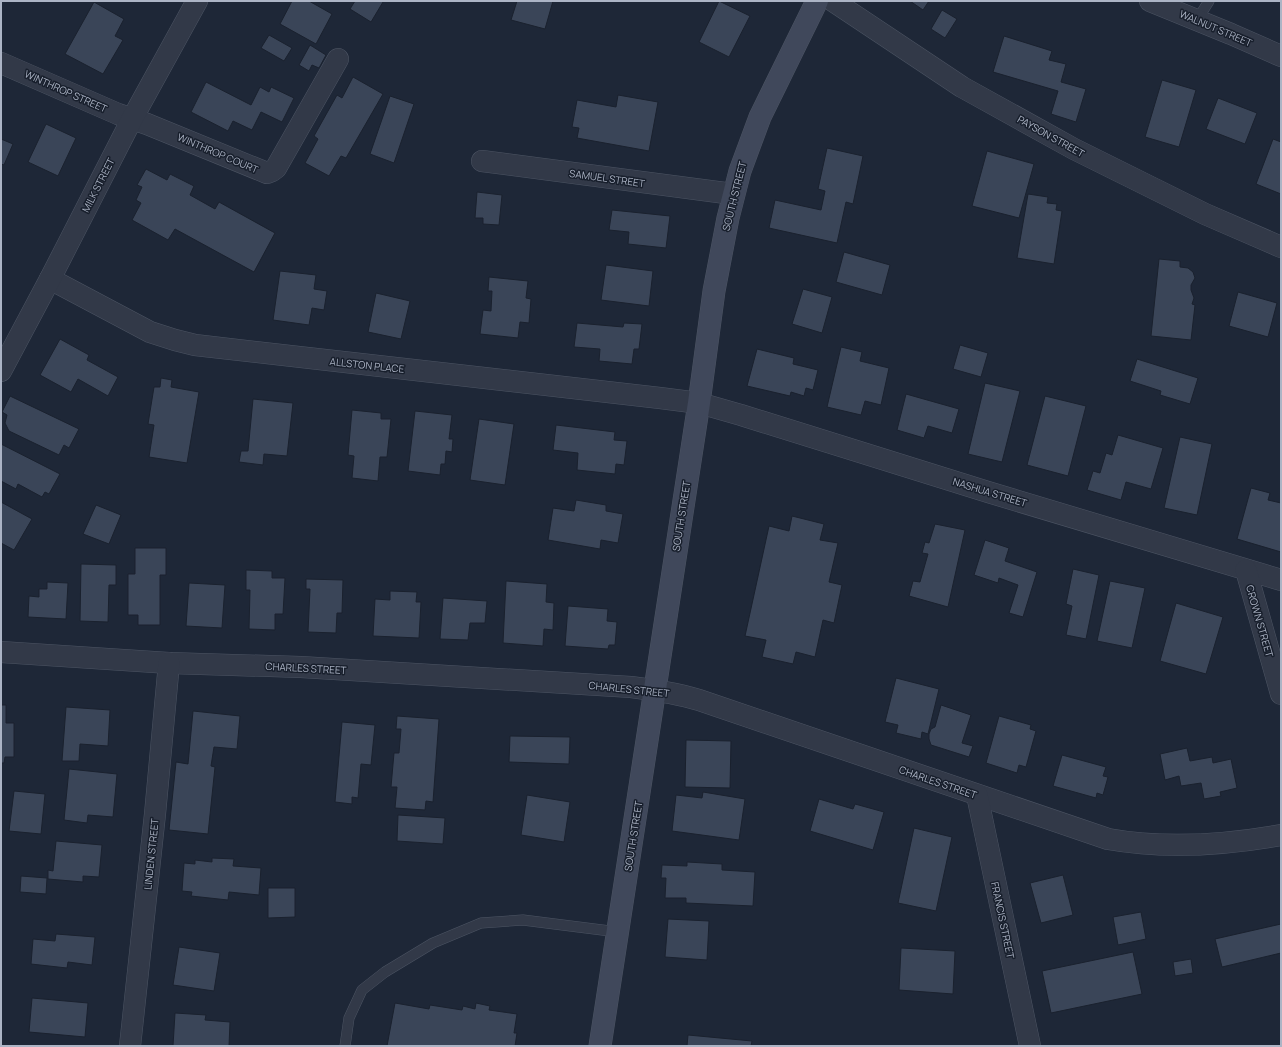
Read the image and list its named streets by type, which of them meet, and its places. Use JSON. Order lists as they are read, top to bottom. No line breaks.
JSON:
{"streets":{"main road":["SOUTH STREET"],"street":["WALNUT STREET","WINTHROP STREET","PAYSON STREET","WINTHROP COURT","SAMUEL STREET","MILK STREET","ALLSTON PLACE","NASHUA STREET","CROWN STREET","CHARLES STREET","LINDEN STREET","FRANCIS STREET"]},"crossings":[["WINTHROP STREET","WINTHROP COURT"],["WINTHROP STREET","MILK STREET"],["WINTHROP COURT","MILK STREET"],["SAMUEL STREET","SOUTH STREET"],["MILK STREET","ALLSTON PLACE"],["SOUTH STREET","ALLSTON PLACE"],["SOUTH STREET","NASHUA STREET"],["SOUTH STREET","CHARLES STREET"],["ALLSTON PLACE","NASHUA STREET"],["NASHUA STREET","CROWN STREET"],["CHARLES STREET","LINDEN STREET"],["CHARLES STREET","FRANCIS STREET"]]}
